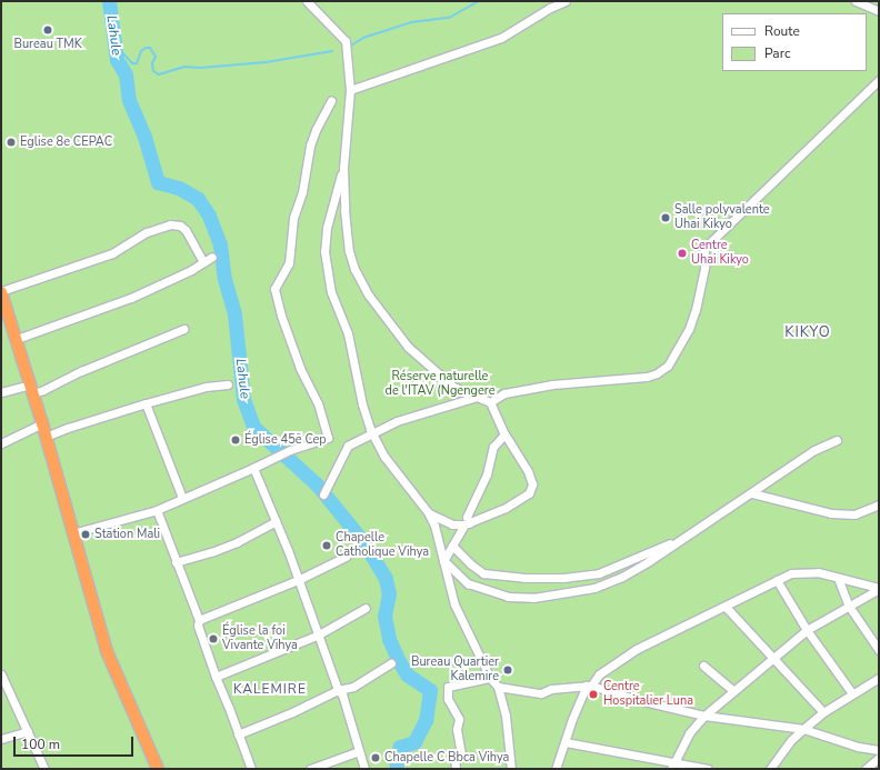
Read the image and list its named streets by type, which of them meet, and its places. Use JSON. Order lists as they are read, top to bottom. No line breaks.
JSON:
{"districts":["KIKYO","KALEMIRE"],"water":["Lahule"],"parks":["Réserve naturelle de l'ITAV (Ngengere"],"places":["Bureau TMK","Eglise 8e CEPAC","Salle polyvalente Uhai Kikyo","Centre Uhai Kikyo","Église 45ē Cep","Station Mali","Chapelle Catholique Vihya","Église la foi Vivante Vihya","Bureau Quartier Kalemire","Centre Hospitalier Luna","Chapelle C Bbca Vihya"],"legend":["Route","Parc"],"scale_bar":"100 m"}
